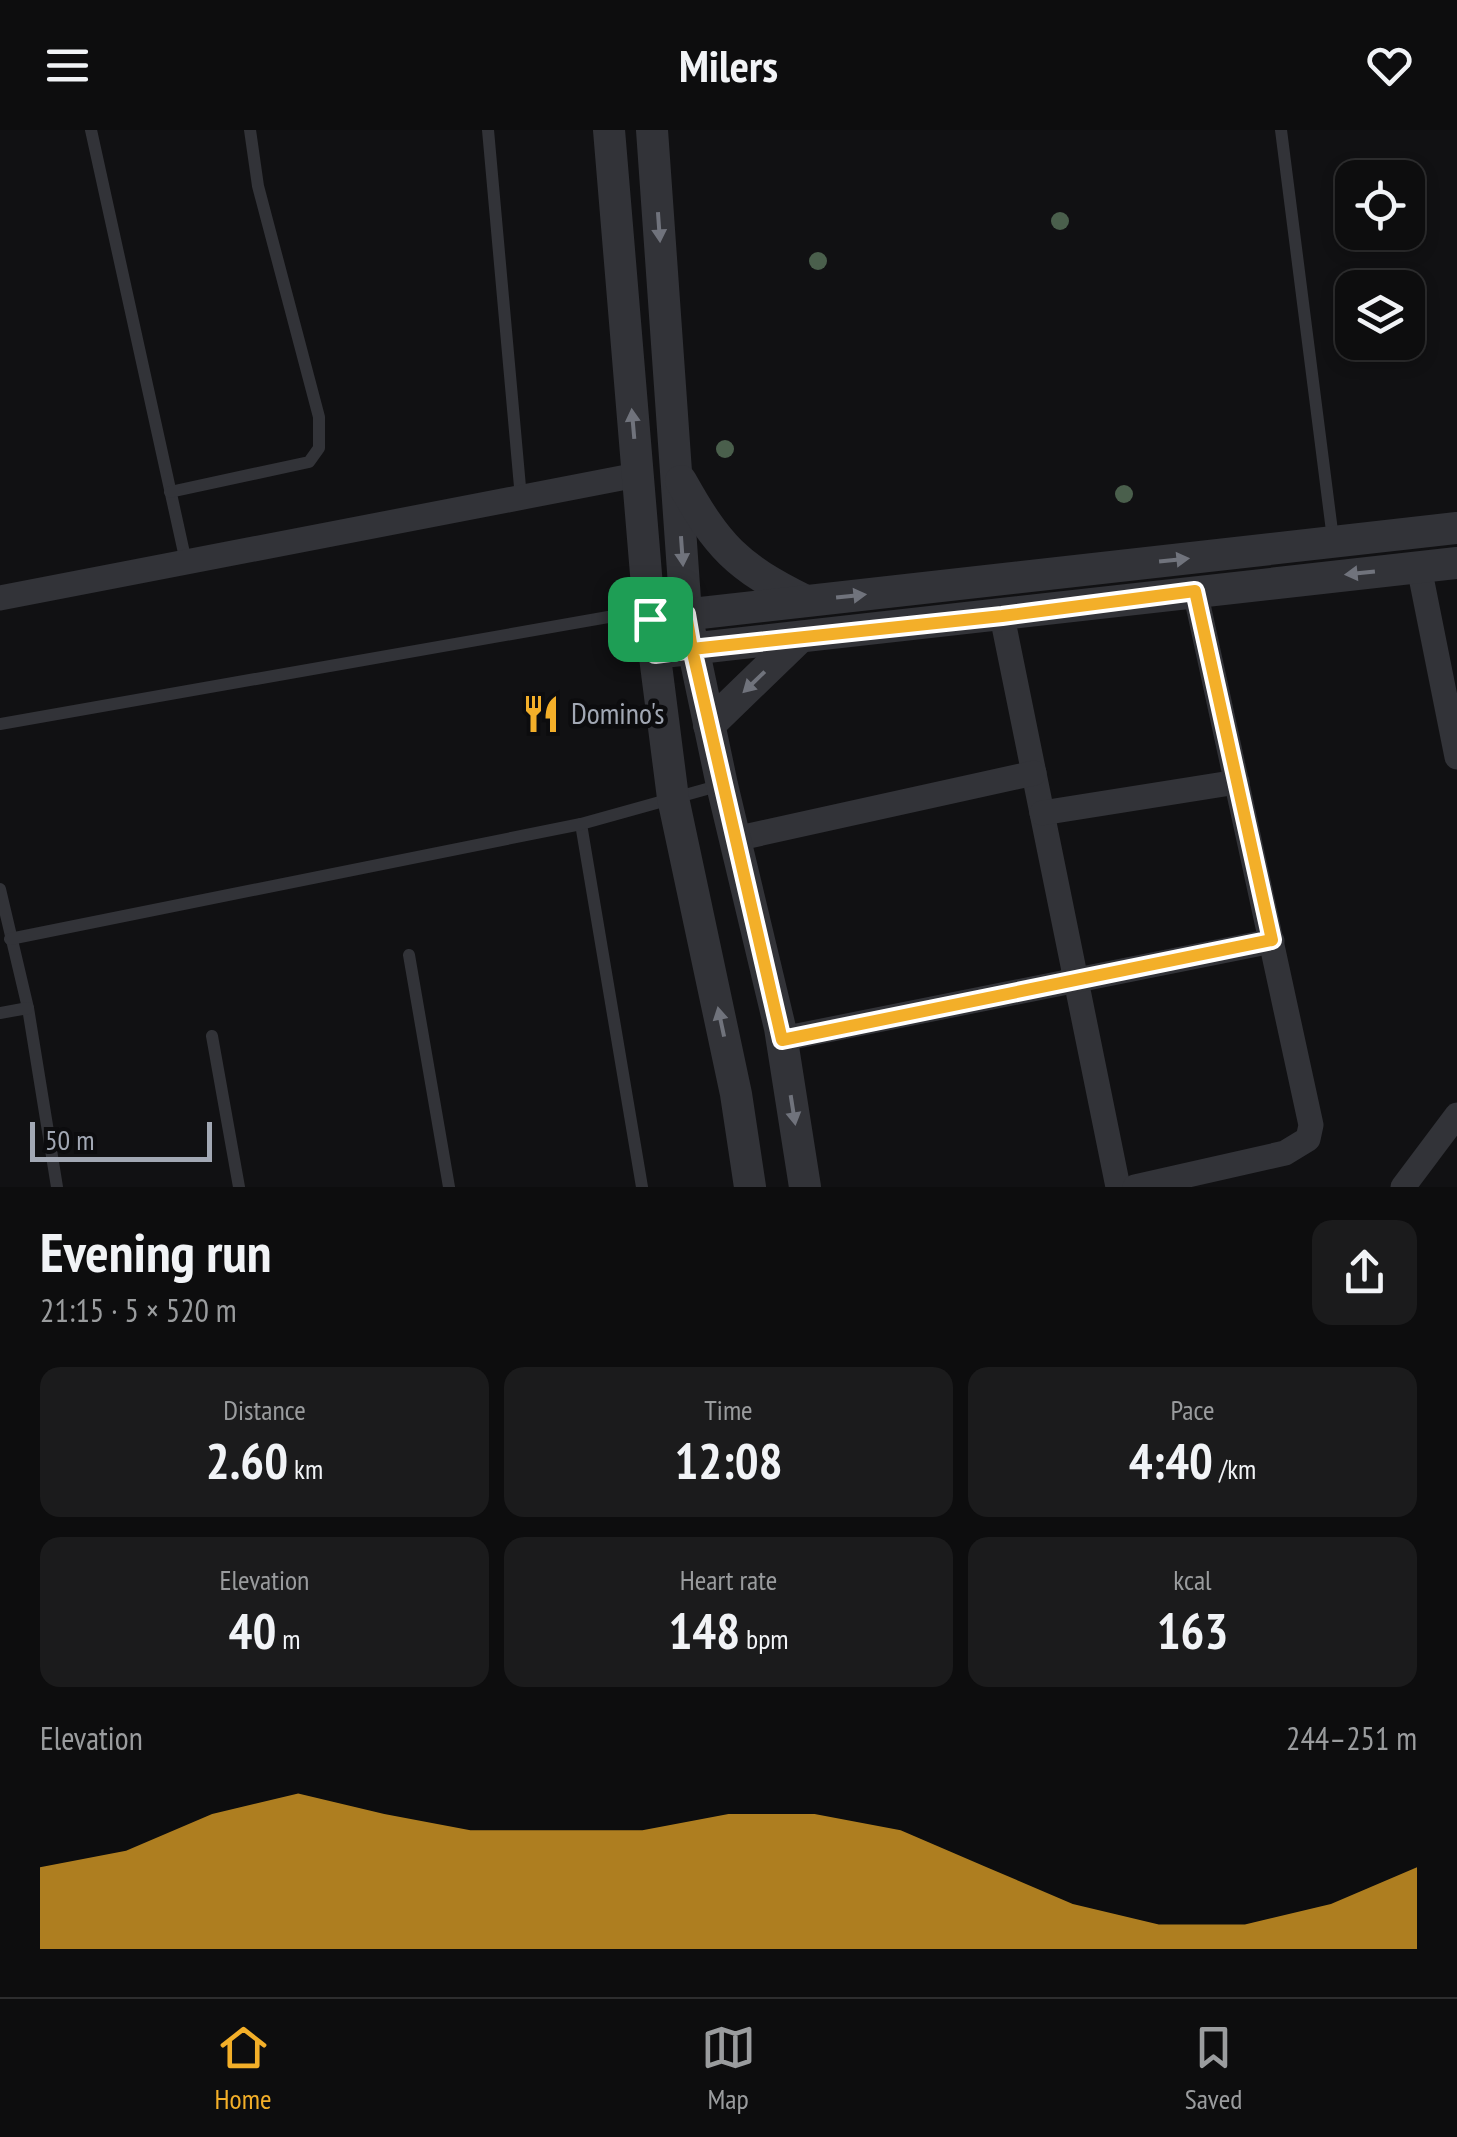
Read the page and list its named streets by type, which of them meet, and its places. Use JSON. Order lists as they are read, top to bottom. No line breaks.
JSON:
{"places":{"restaurant":["Domino's"]},"scale_bar":"50 m","page":{"header":"Milers","scale":"50 m","heading":["Evening run","21:15 · 5 × 520 m"],"stats":[["Distance","2.60 km"],["Time","12:08"],["Pace","4:40 /km"],["Elevation","40 m"],["Heart rate","148 bpm"],["kcal","163"]],"chart":["Elevation","244–251 m"],"tabs":["Home","Map","Saved"]}}
